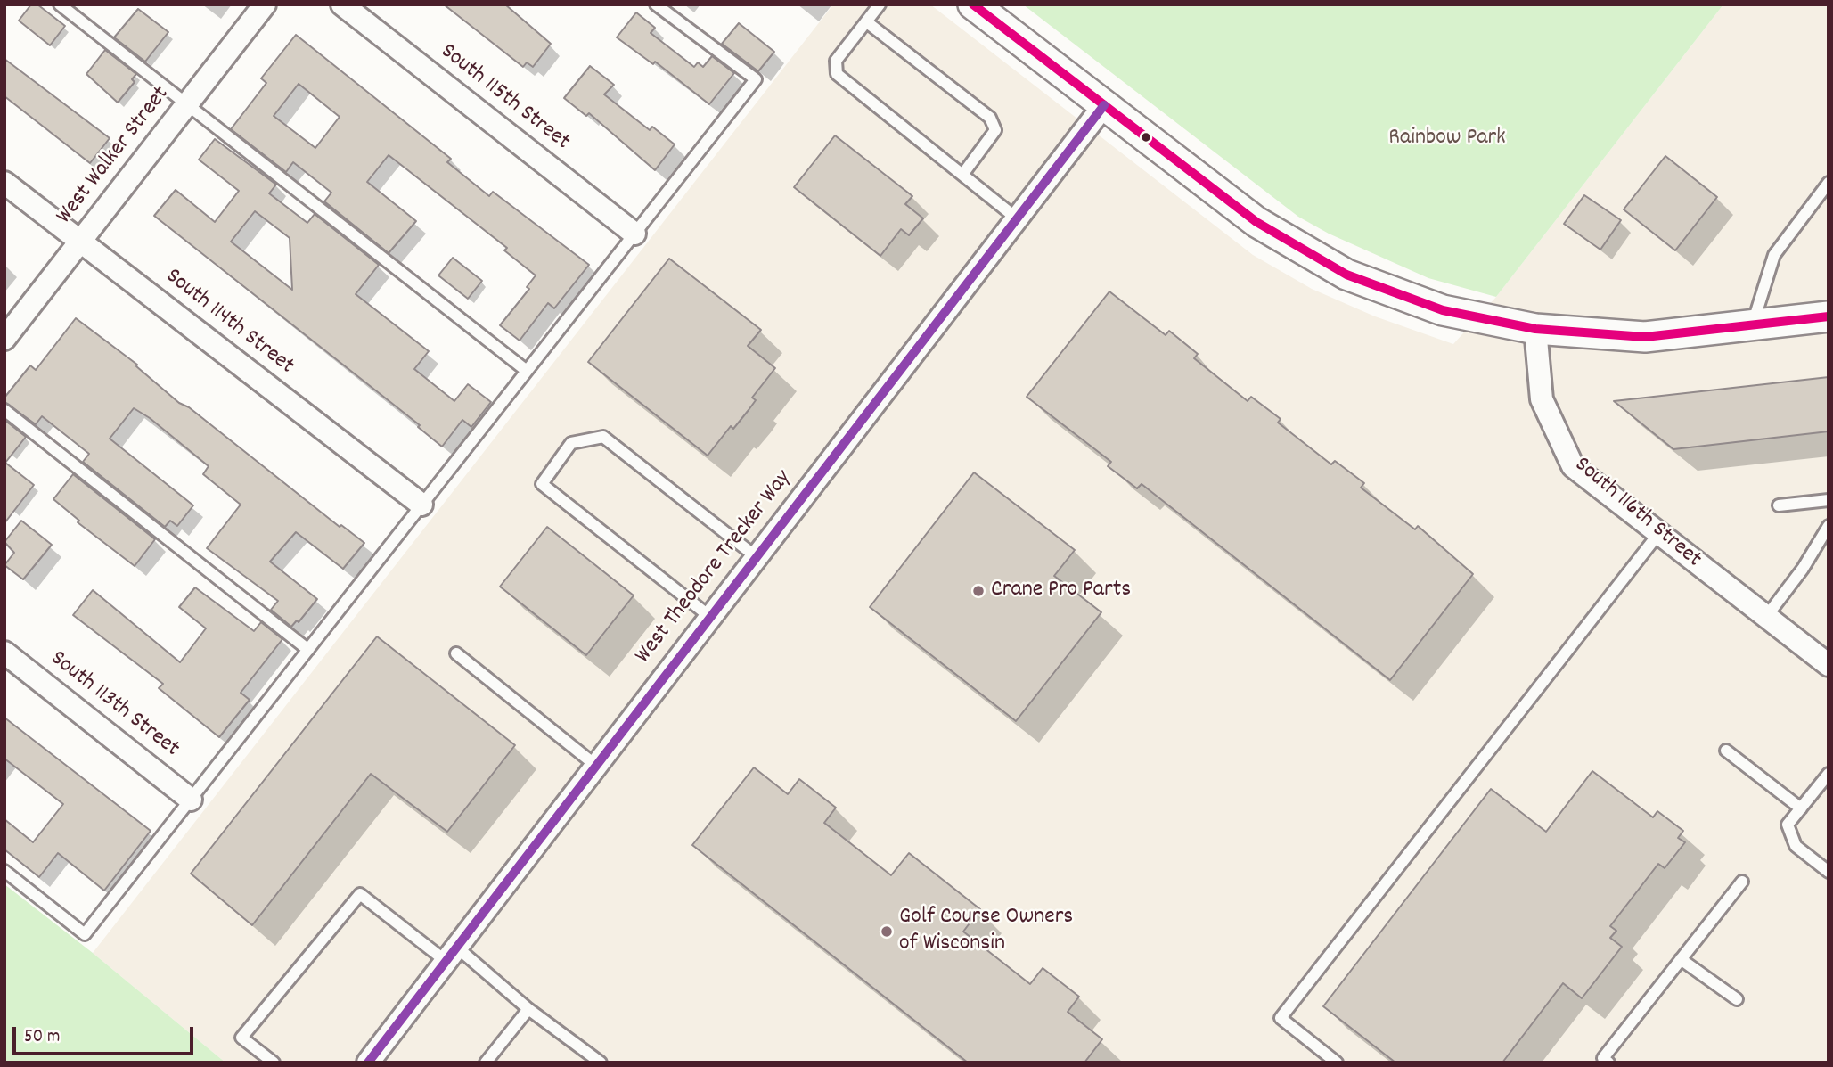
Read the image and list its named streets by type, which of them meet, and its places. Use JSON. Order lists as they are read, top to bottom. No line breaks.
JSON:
{"streets":{"street":["South 115th Street","West Walker Street","South 114th Street","South 116th Street","West Theodore Trecker Way","South 113th Street"]},"crossings":[["West Walker Street","South 114th Street"]],"parks":["Rainbow Park"],"places":["Crane Pro Parts","Golf Course Owners of Wisconsin"],"scale_bar":"50 m"}
